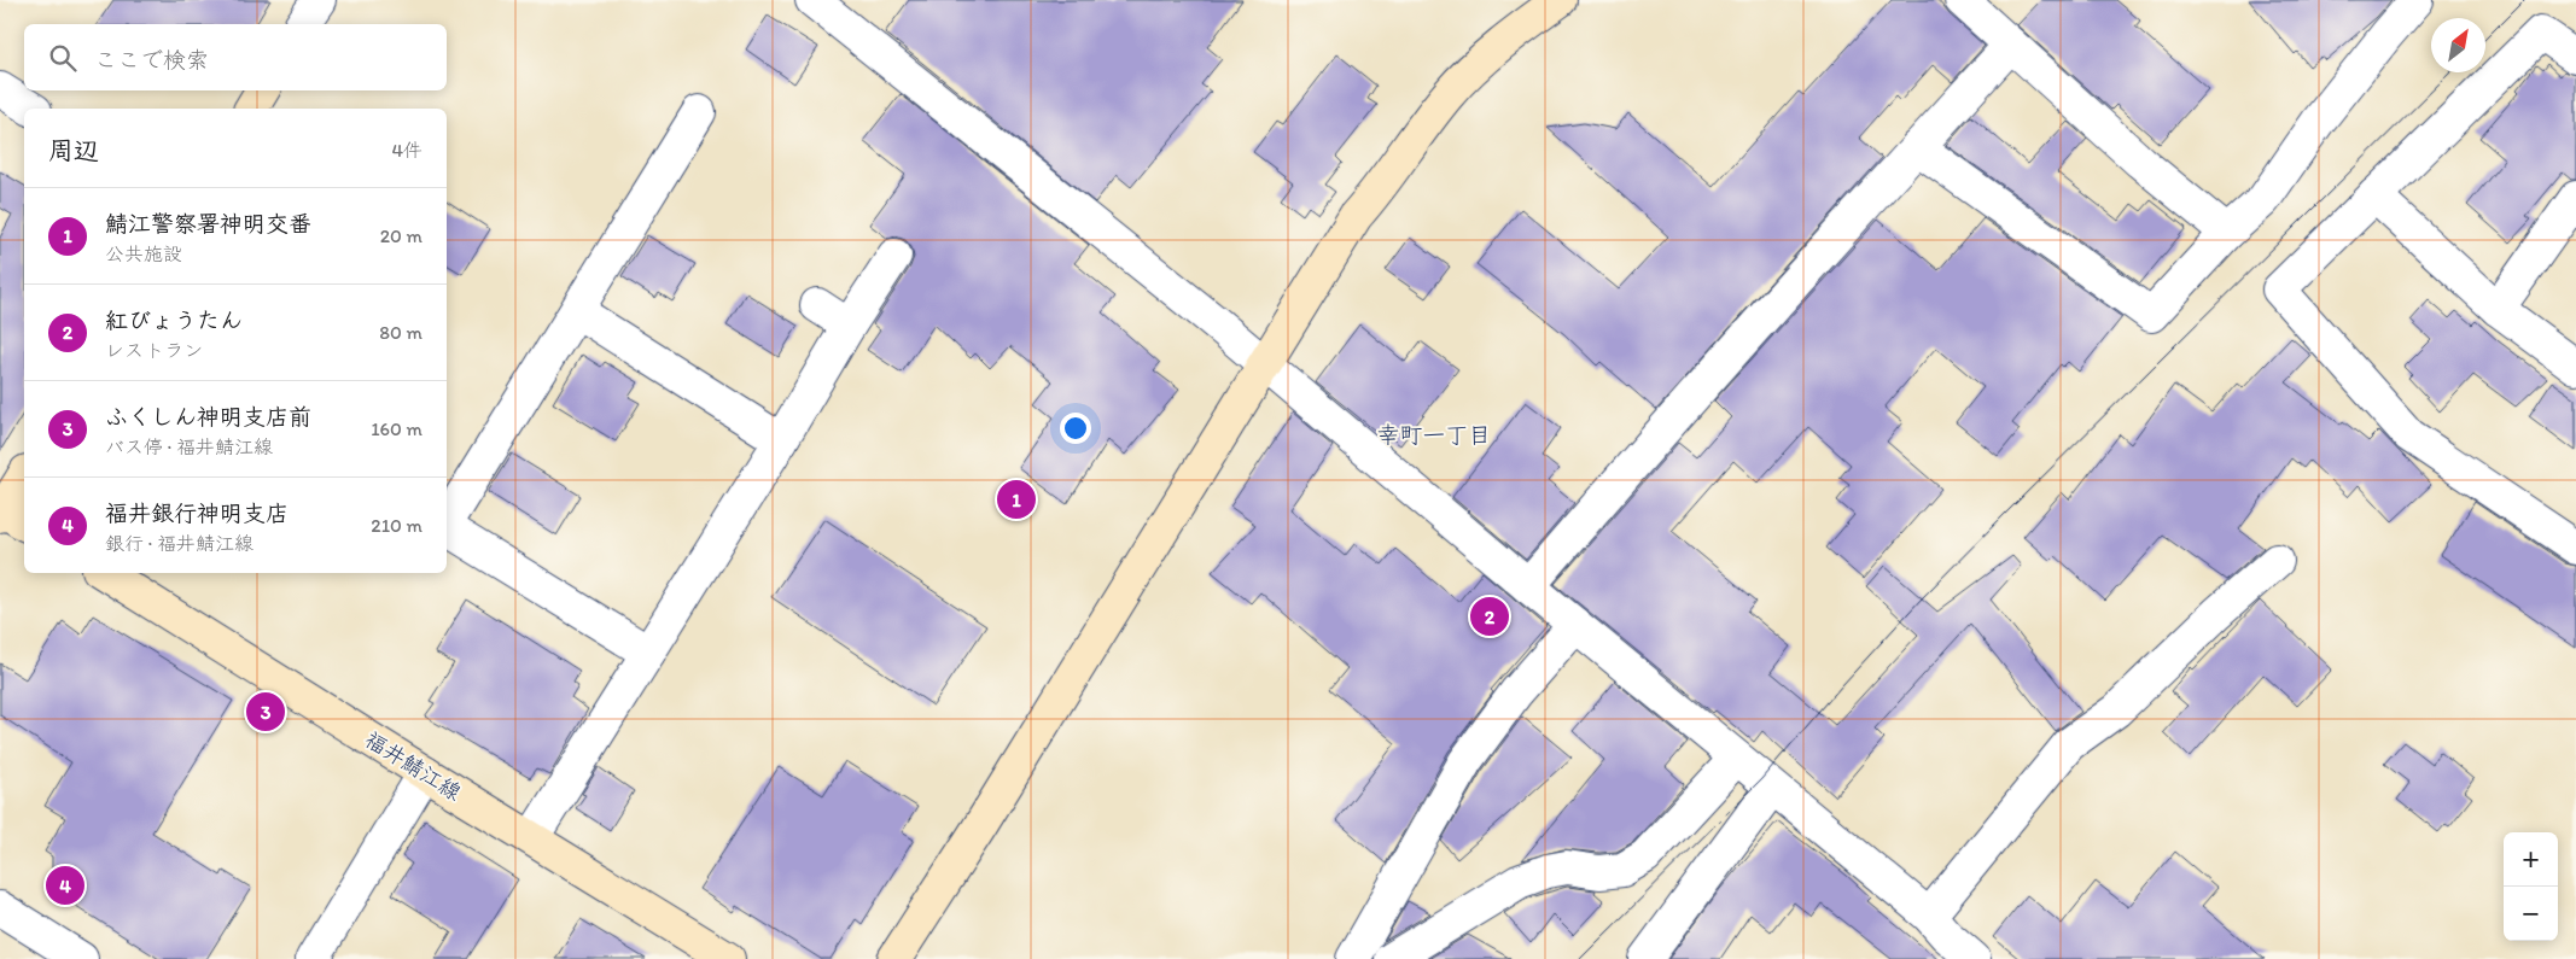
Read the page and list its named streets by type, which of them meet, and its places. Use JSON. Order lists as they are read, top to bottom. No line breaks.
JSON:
{"streets":{"street":["福井鯖江線"]},"districts":["幸町一丁目"],"north":"top right","page":{"search":"ここで検索","heading":["周辺","4件"],"list":[{"mark":"1","name":"鯖江警察署神明交番","note":"公共施設","value":"20 m"},{"mark":"2","name":"紅びょうたん","note":"レストラン","value":"80 m"},{"mark":"3","name":"ふくしん神明支店前","note":"バス停 · 福井鯖江線","value":"160 m"},{"mark":"4","name":"福井銀行神明支店","note":"銀行 · 福井鯖江線","value":"210 m"}],"pins":["1","2","3","4"],"map_buttons":["+","−"]}}
